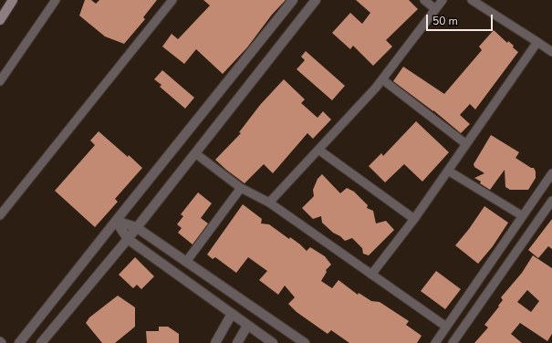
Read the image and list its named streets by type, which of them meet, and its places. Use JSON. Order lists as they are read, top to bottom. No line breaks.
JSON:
{"scale_bar":"50 m"}
